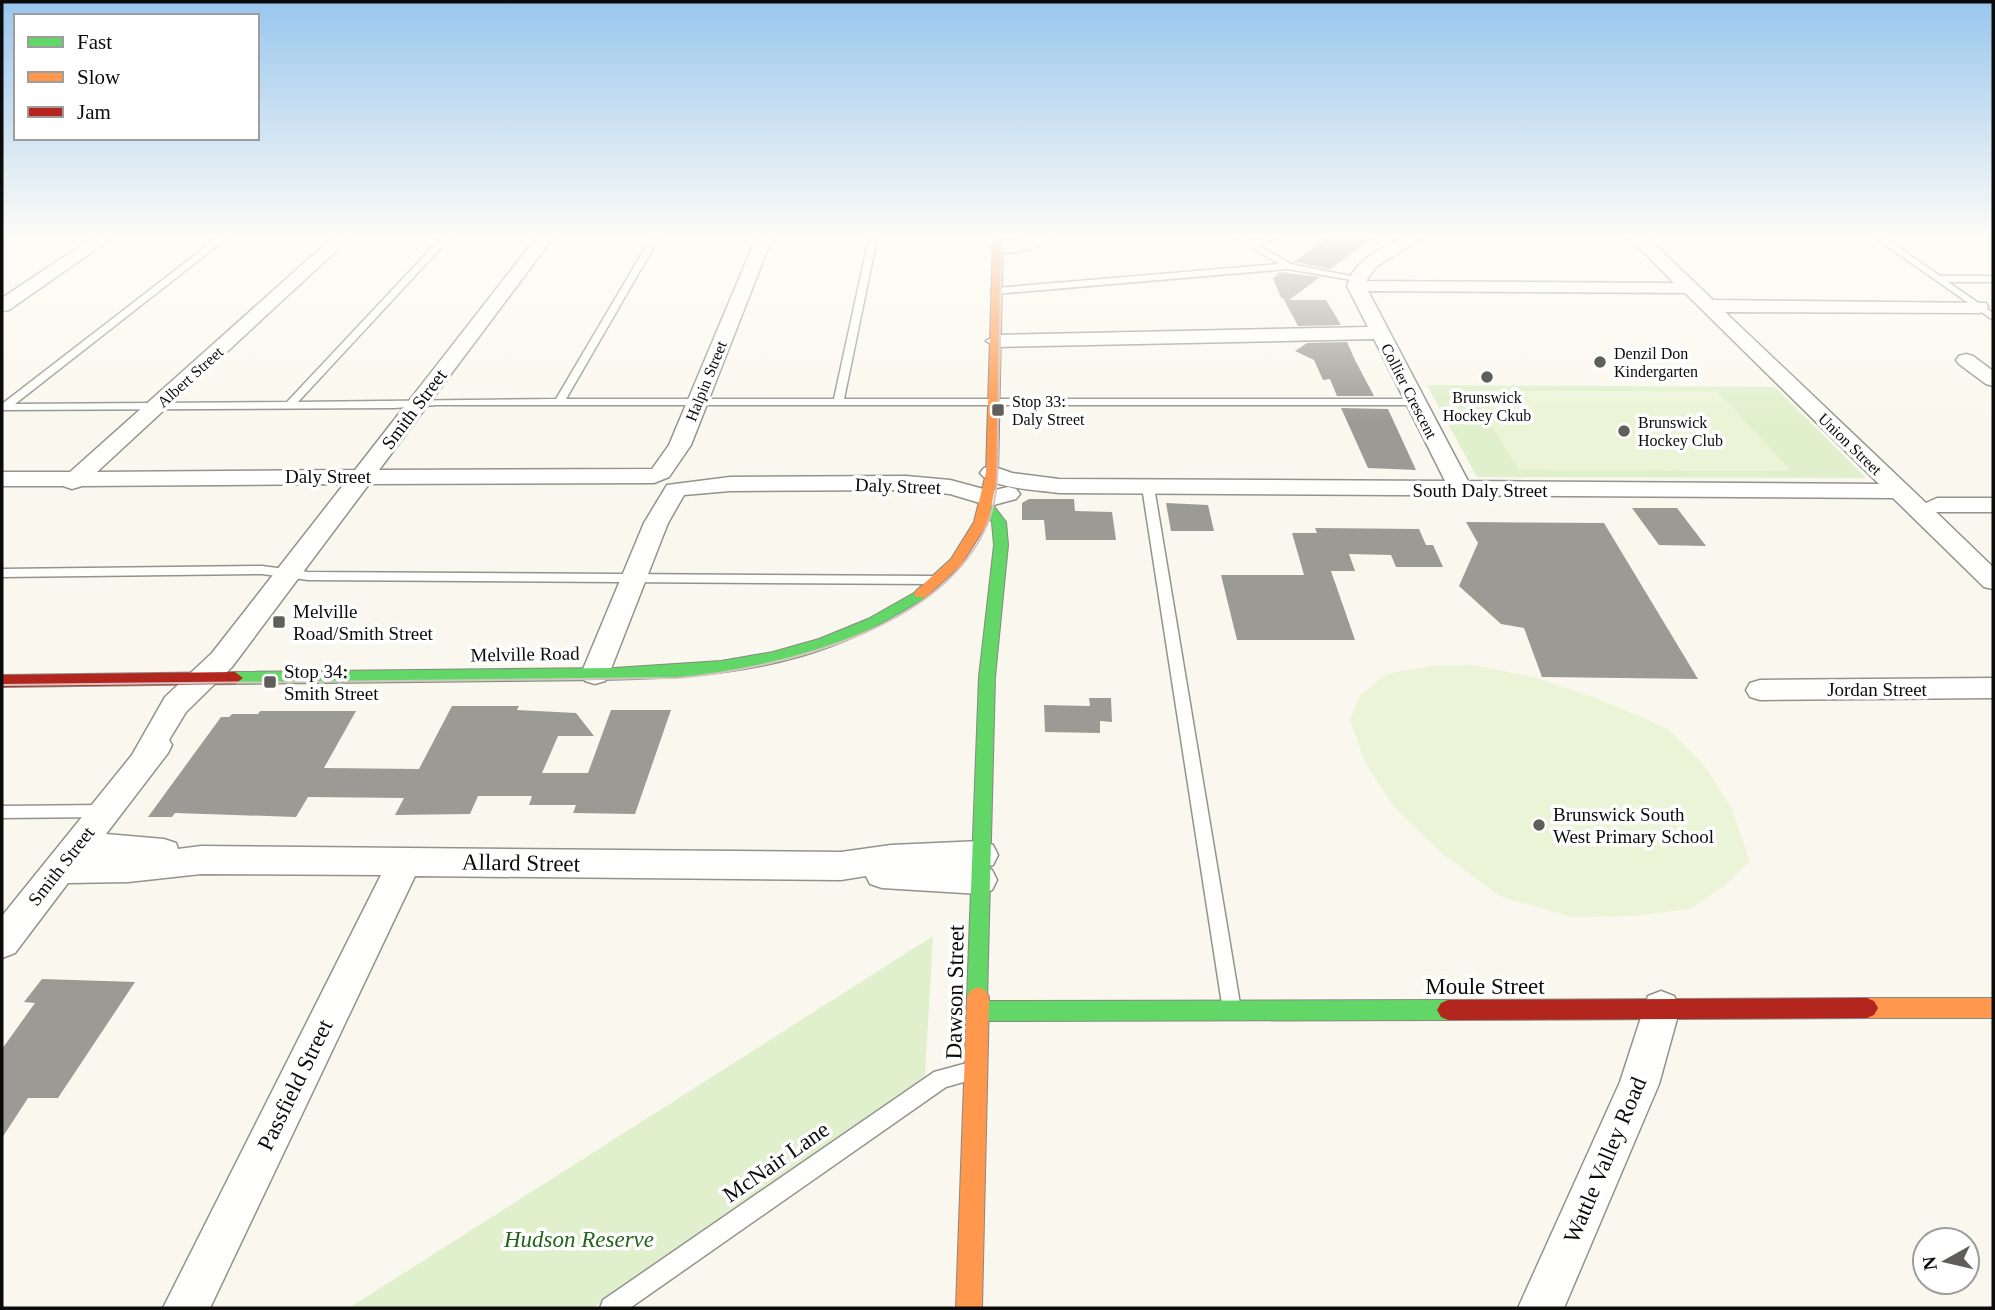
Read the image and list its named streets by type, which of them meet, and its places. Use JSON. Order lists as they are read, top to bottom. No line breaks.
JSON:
{"streets":{"main road":["Melville Road","Moule Street","Dawson Street"],"street":["Albert Street","Halpin Street","Collier Crescent","Smith Street","Union Street","Daly Street","South Daly Street","Jordan Street","Allard Street","Passfield Street","Wattle Valley Road"],"lane":["McNair Lane"]},"crossings":[["Albert Street","Daly Street"],["Halpin Street","Daly Street"],["Halpin Street","Melville Road"],["Collier Crescent","South Daly Street"],["Smith Street","Daly Street"],["Smith Street","Melville Road"],["Smith Street","Allard Street"],["Union Street","South Daly Street"],["Daly Street","South Daly Street"],["Daly Street","Melville Road"],["Daly Street","Dawson Street"],["South Daly Street","Melville Road"],["South Daly Street","Dawson Street"],["Melville Road","Dawson Street"],["Allard Street","Dawson Street"],["Allard Street","Passfield Street"],["Moule Street","Dawson Street"],["Moule Street","Wattle Valley Road"],["Dawson Street","McNair Lane"]],"parks":["Hudson Reserve"],"places":{"other":["Denzil Don Kindergarten","Brunswick Hockey Ckub","Brunswick Hockey Club","Brunswick South West Primary School"],"transit":["Stop 33: Daly Street","Melville Road/Smith Street","Stop 34: Smith Street"]},"legend":["Fast","Slow","Jam"],"north":"left"}
